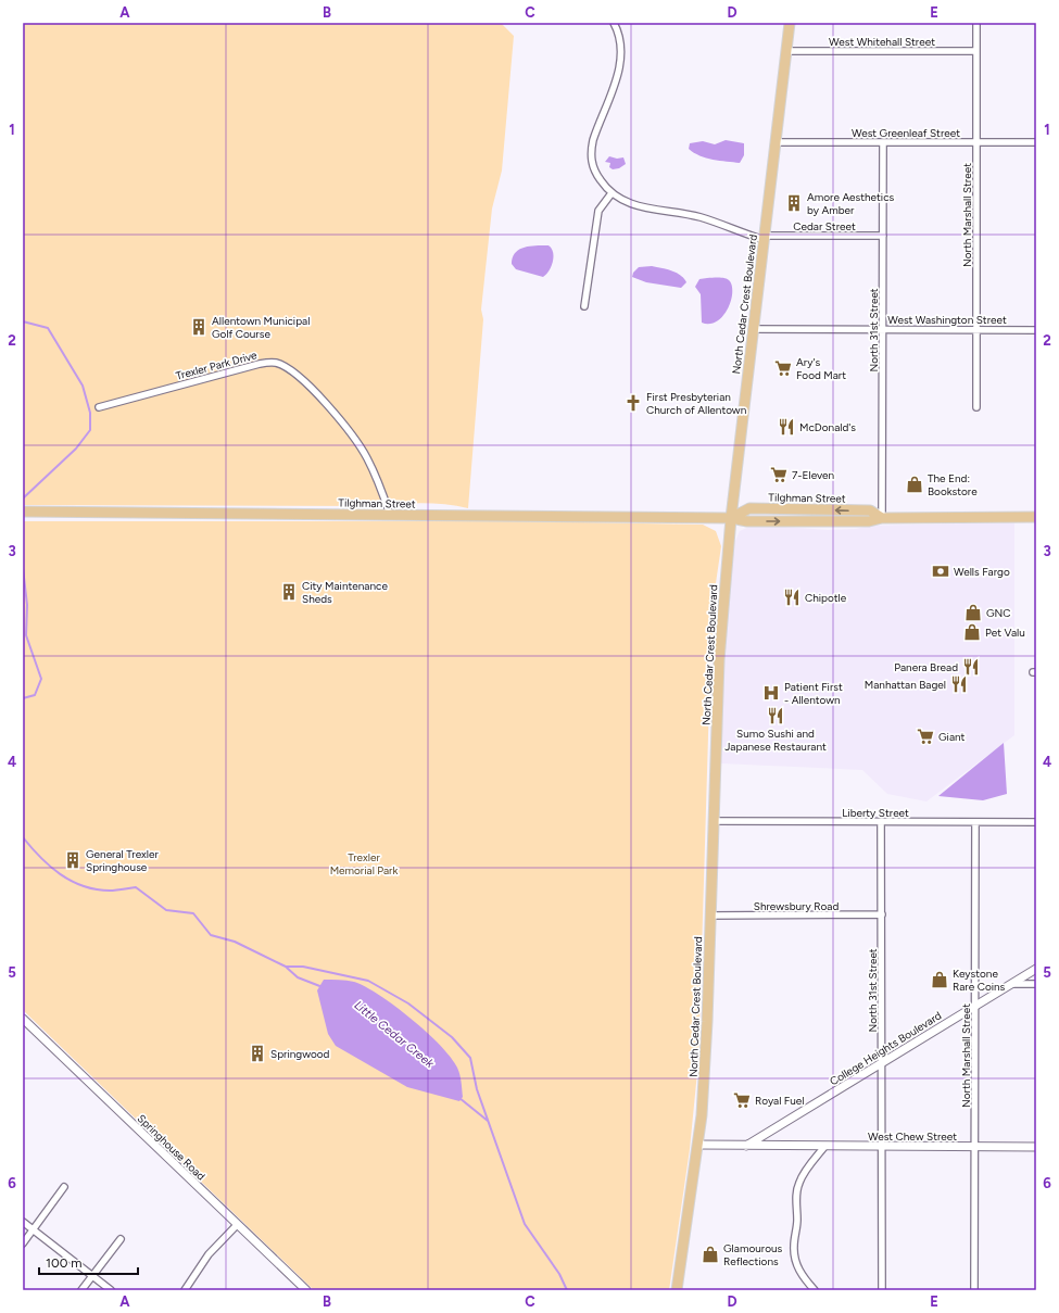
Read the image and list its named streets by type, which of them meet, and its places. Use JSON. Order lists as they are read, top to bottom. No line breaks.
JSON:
{"streets":{"main road":["North Cedar Crest Boulevard","Tilghman Street"],"street":["West Whitehall Street","West Greenleaf Street","North Marshall Street","Cedar Street","West Washington Street","North 31st Street","Trexler Park Drive","Liberty Street","Shrewsbury Road","College Heights Boulevard","West Chew Street","Springhouse Road"]},"crossings":[["West Whitehall Street","North Marshall Street"],["West Whitehall Street","North Cedar Crest Boulevard"],["West Greenleaf Street","North Marshall Street"],["West Greenleaf Street","North Cedar Crest Boulevard"],["West Greenleaf Street","North 31st Street"],["North Marshall Street","West Washington Street"],["North Marshall Street","Liberty Street"],["North Marshall Street","College Heights Boulevard"],["North Marshall Street","West Chew Street"],["Cedar Street","North Cedar Crest Boulevard"],["Cedar Street","North 31st Street"],["North Cedar Crest Boulevard","West Washington Street"],["North Cedar Crest Boulevard","Tilghman Street"],["North Cedar Crest Boulevard","Liberty Street"],["North Cedar Crest Boulevard","Shrewsbury Road"],["North Cedar Crest Boulevard","West Chew Street"],["West Washington Street","North 31st Street"],["North 31st Street","Tilghman Street"],["North 31st Street","Liberty Street"],["North 31st Street","Shrewsbury Road"],["North 31st Street","College Heights Boulevard"],["North 31st Street","West Chew Street"],["Trexler Park Drive","Tilghman Street"],["College Heights Boulevard","West Chew Street"]],"water":["Little Cedar Creek"],"parks":["Trexler Memorial Park"],"places":{"building":["Amore Aesthetics by Amber","Allentown Municipal Golf Course","City Maintenance Sheds","General Trexler Springhouse","Springwood"],"supermarket":["Ary's Food Mart","7-Eleven","Giant","Royal Fuel"],"church":["First Presbyterian Church of Allentown"],"restaurant":["McDonald's","Chipotle","Panera Bread","Manhattan Bagel","Sumo Sushi and Japanese Restaurant"],"shop":["The End: Bookstore","GNC","Pet Valu","Keystone Rare Coins","Glamourous Reflections"],"bank":["Wells Fargo"],"hospital":["Patient First - Allentown"]},"scale_bar":"100 m","grid":{"columns":["A","B","C","D","E"],"rows":["1","2","3","4","5","6"]}}
